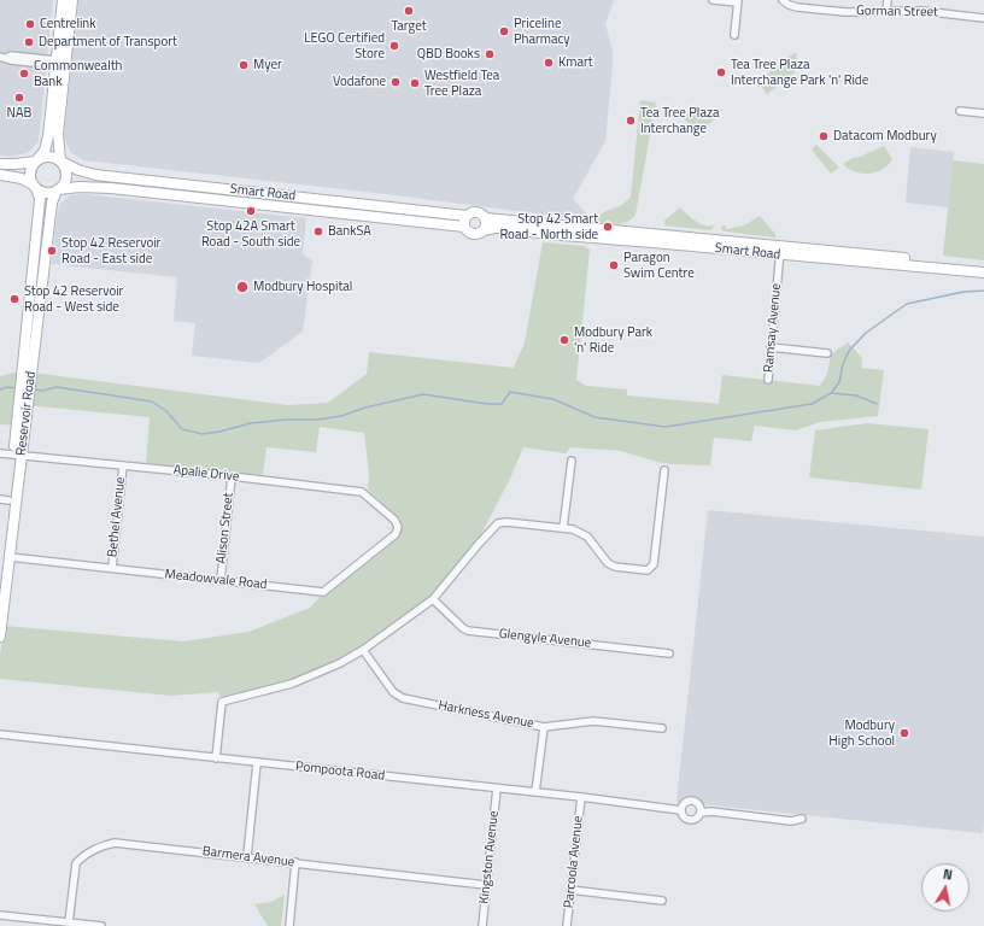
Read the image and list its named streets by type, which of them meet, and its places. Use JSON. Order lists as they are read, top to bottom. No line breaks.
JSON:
{"streets":{"main road":["Smart Road","Reservoir Road"],"street":["Gorman Street","Ramsay Avenue","Apalie Drive","Bethel Avenue","Alison Street","Meadowvale Road","Glengyle Avenue","Harkness Avenue","Pompoota Road","Barmera Avenue","Kingston Avenue","Parcoola Avenue"]},"crossings":[["Smart Road","Ramsay Avenue"],["Smart Road","Reservoir Road"],["Reservoir Road","Apalie Drive"],["Reservoir Road","Meadowvale Road"],["Apalie Drive","Bethel Avenue"],["Apalie Drive","Alison Street"],["Apalie Drive","Meadowvale Road"],["Bethel Avenue","Meadowvale Road"],["Alison Street","Meadowvale Road"],["Pompoota Road","Kingston Avenue"],["Pompoota Road","Parcoola Avenue"],["Barmera Avenue","Kingston Avenue"]],"places":["Target","Centrelink","Priceline Pharmacy","Department of Transport","LEGO Certified Store","QBD Books","Kmart","Myer","Tea Tree Plaza Interchange Park 'n' Ride","Commonwealth Bank","Vodafone","Westfield Tea Tree Plaza","NAB","Tea Tree Plaza Interchange","Datacom Modbury","Stop 42A Smart Road - South side","Stop 42 Smart Road - North side","BankSA","Stop 42 Reservoir Road - East side","Paragon Swim Centre","Modbury Hospital","Stop 42 Reservoir Road - West side","Modbury Park 'n' Ride","Modbury High School"],"north":"top"}
